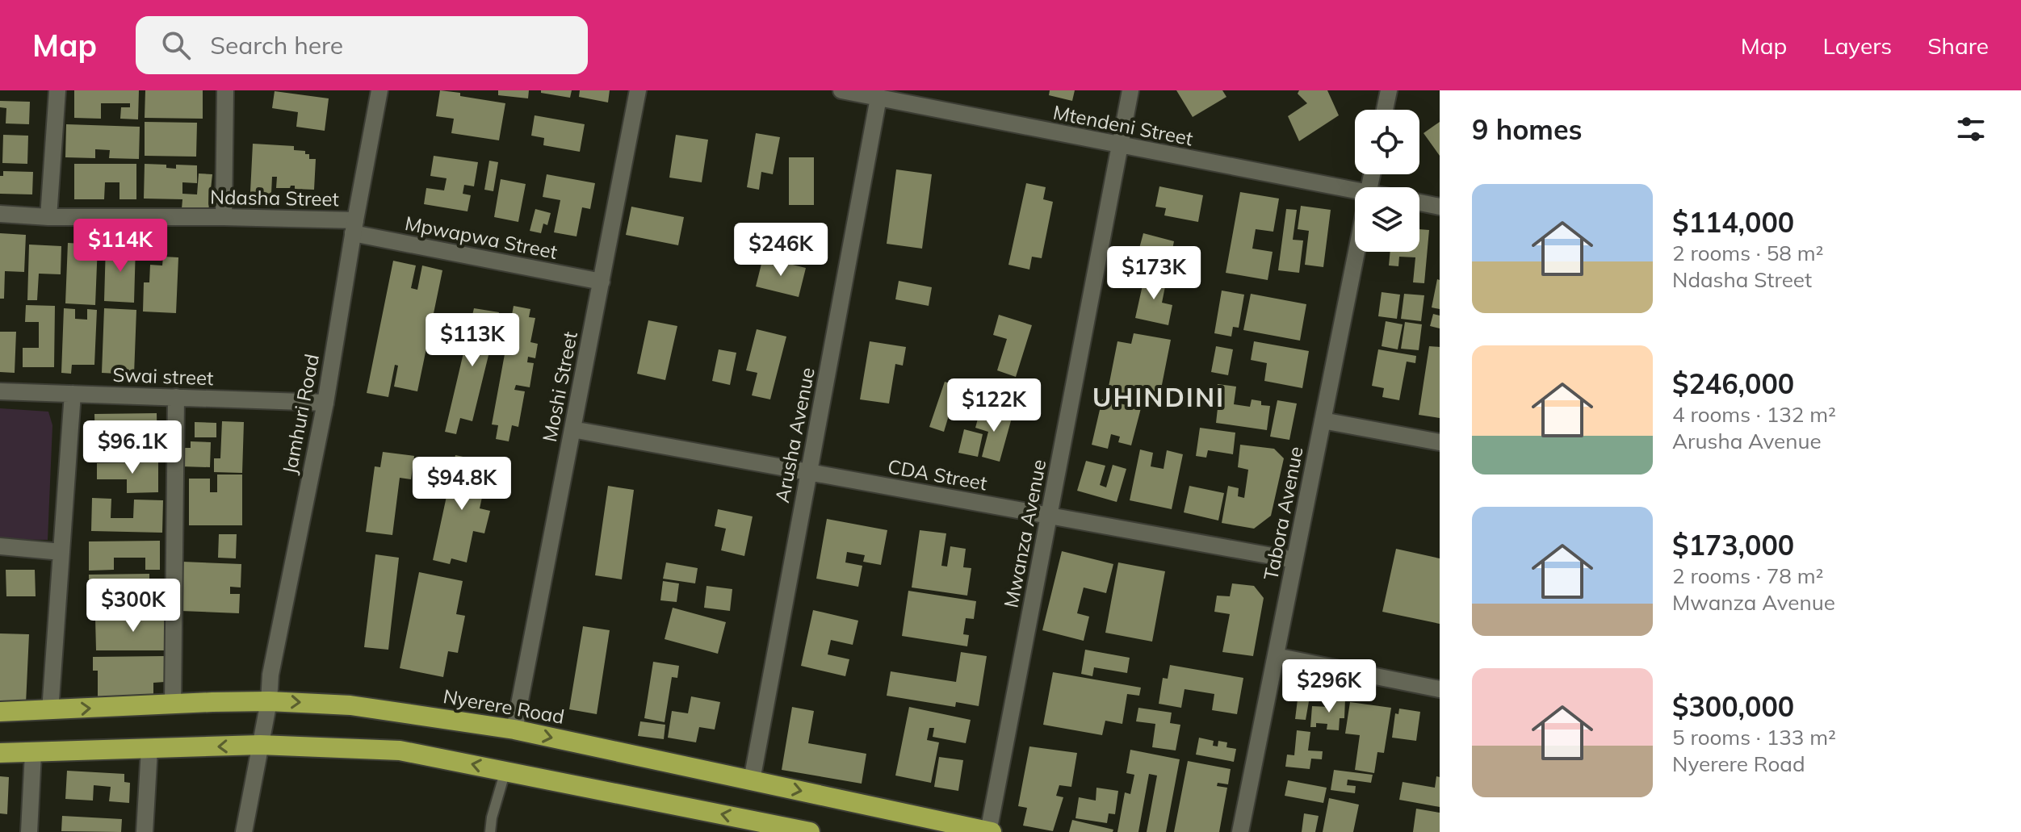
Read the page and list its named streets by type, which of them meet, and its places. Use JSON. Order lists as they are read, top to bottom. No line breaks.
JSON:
{"streets":{"highway":["Nyerere Road"],"street":["Mtendeni Street","Ndasha Street","Mpwapwa Street","Swai street","Moshi Street","Jamhuri Road","Arusha Avenue","CDA Street","Tabora Avenue","Mwanza Avenue"]},"crossings":[["Mtendeni Street","Arusha Avenue"],["Mtendeni Street","Mwanza Avenue"],["Ndasha Street","Mpwapwa Street"],["Ndasha Street","Jamhuri Road"],["Mpwapwa Street","Moshi Street"],["Mpwapwa Street","Jamhuri Road"],["Swai street","Jamhuri Road"],["Moshi Street","CDA Street"],["Moshi Street","Nyerere Road"],["Jamhuri Road","Nyerere Road"],["Arusha Avenue","CDA Street"],["Arusha Avenue","Nyerere Road"],["CDA Street","Tabora Avenue"],["CDA Street","Mwanza Avenue"],["Mwanza Avenue","Nyerere Road"]],"districts":["UHINDINI"],"page":{"header":"Map","search":"Search here","nav":["Map","Layers","Share"],"heading":"9 homes","list":[{"name":"$114,000","note":"2 rooms · 58 m² · Ndasha Street"},{"name":"$246,000","note":"4 rooms · 132 m² · Arusha Avenue"},{"name":"$173,000","note":"2 rooms · 78 m² · Mwanza Avenue"},{"name":"$300,000","note":"5 rooms · 133 m² · Nyerere Road"}],"price":["$114K","$246K","$173K","$113K","$122K","$96.1K","$94.8K","$300K","$296K"]}}
